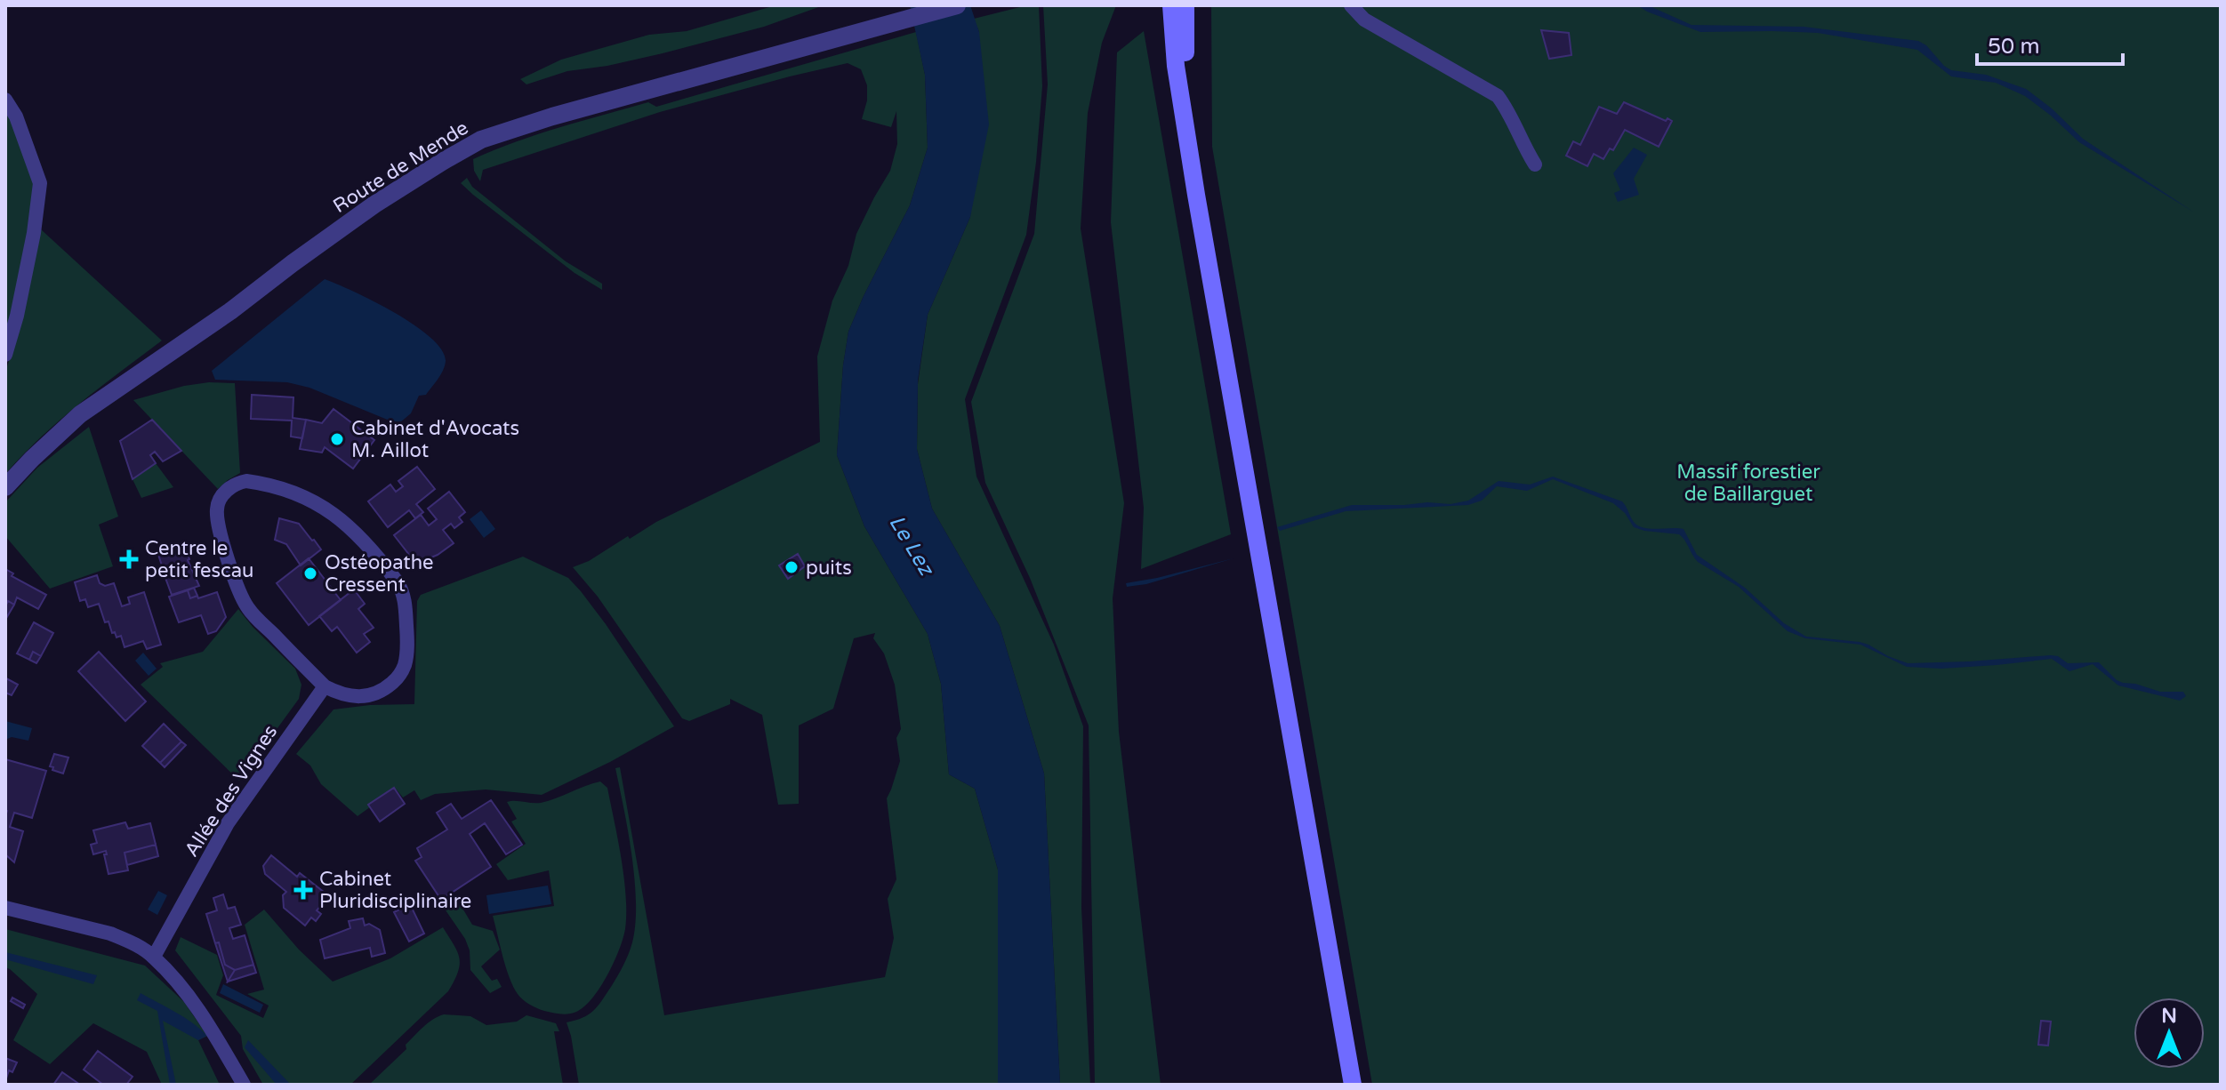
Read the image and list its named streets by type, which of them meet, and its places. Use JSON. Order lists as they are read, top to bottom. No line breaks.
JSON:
{"streets":{"street":["Route de Mende","Allée des Vignes"]},"water":["Le Lez"],"parks":["Massif forestier de Baillarguet"],"places":{"other":["Cabinet d'Avocats M. Aillot","puits","Ostéopathe Cressent"],"health":["Centre le petit fescau","Cabinet Pluridisciplinaire"]},"scale_bar":"50 m","north":"top"}
